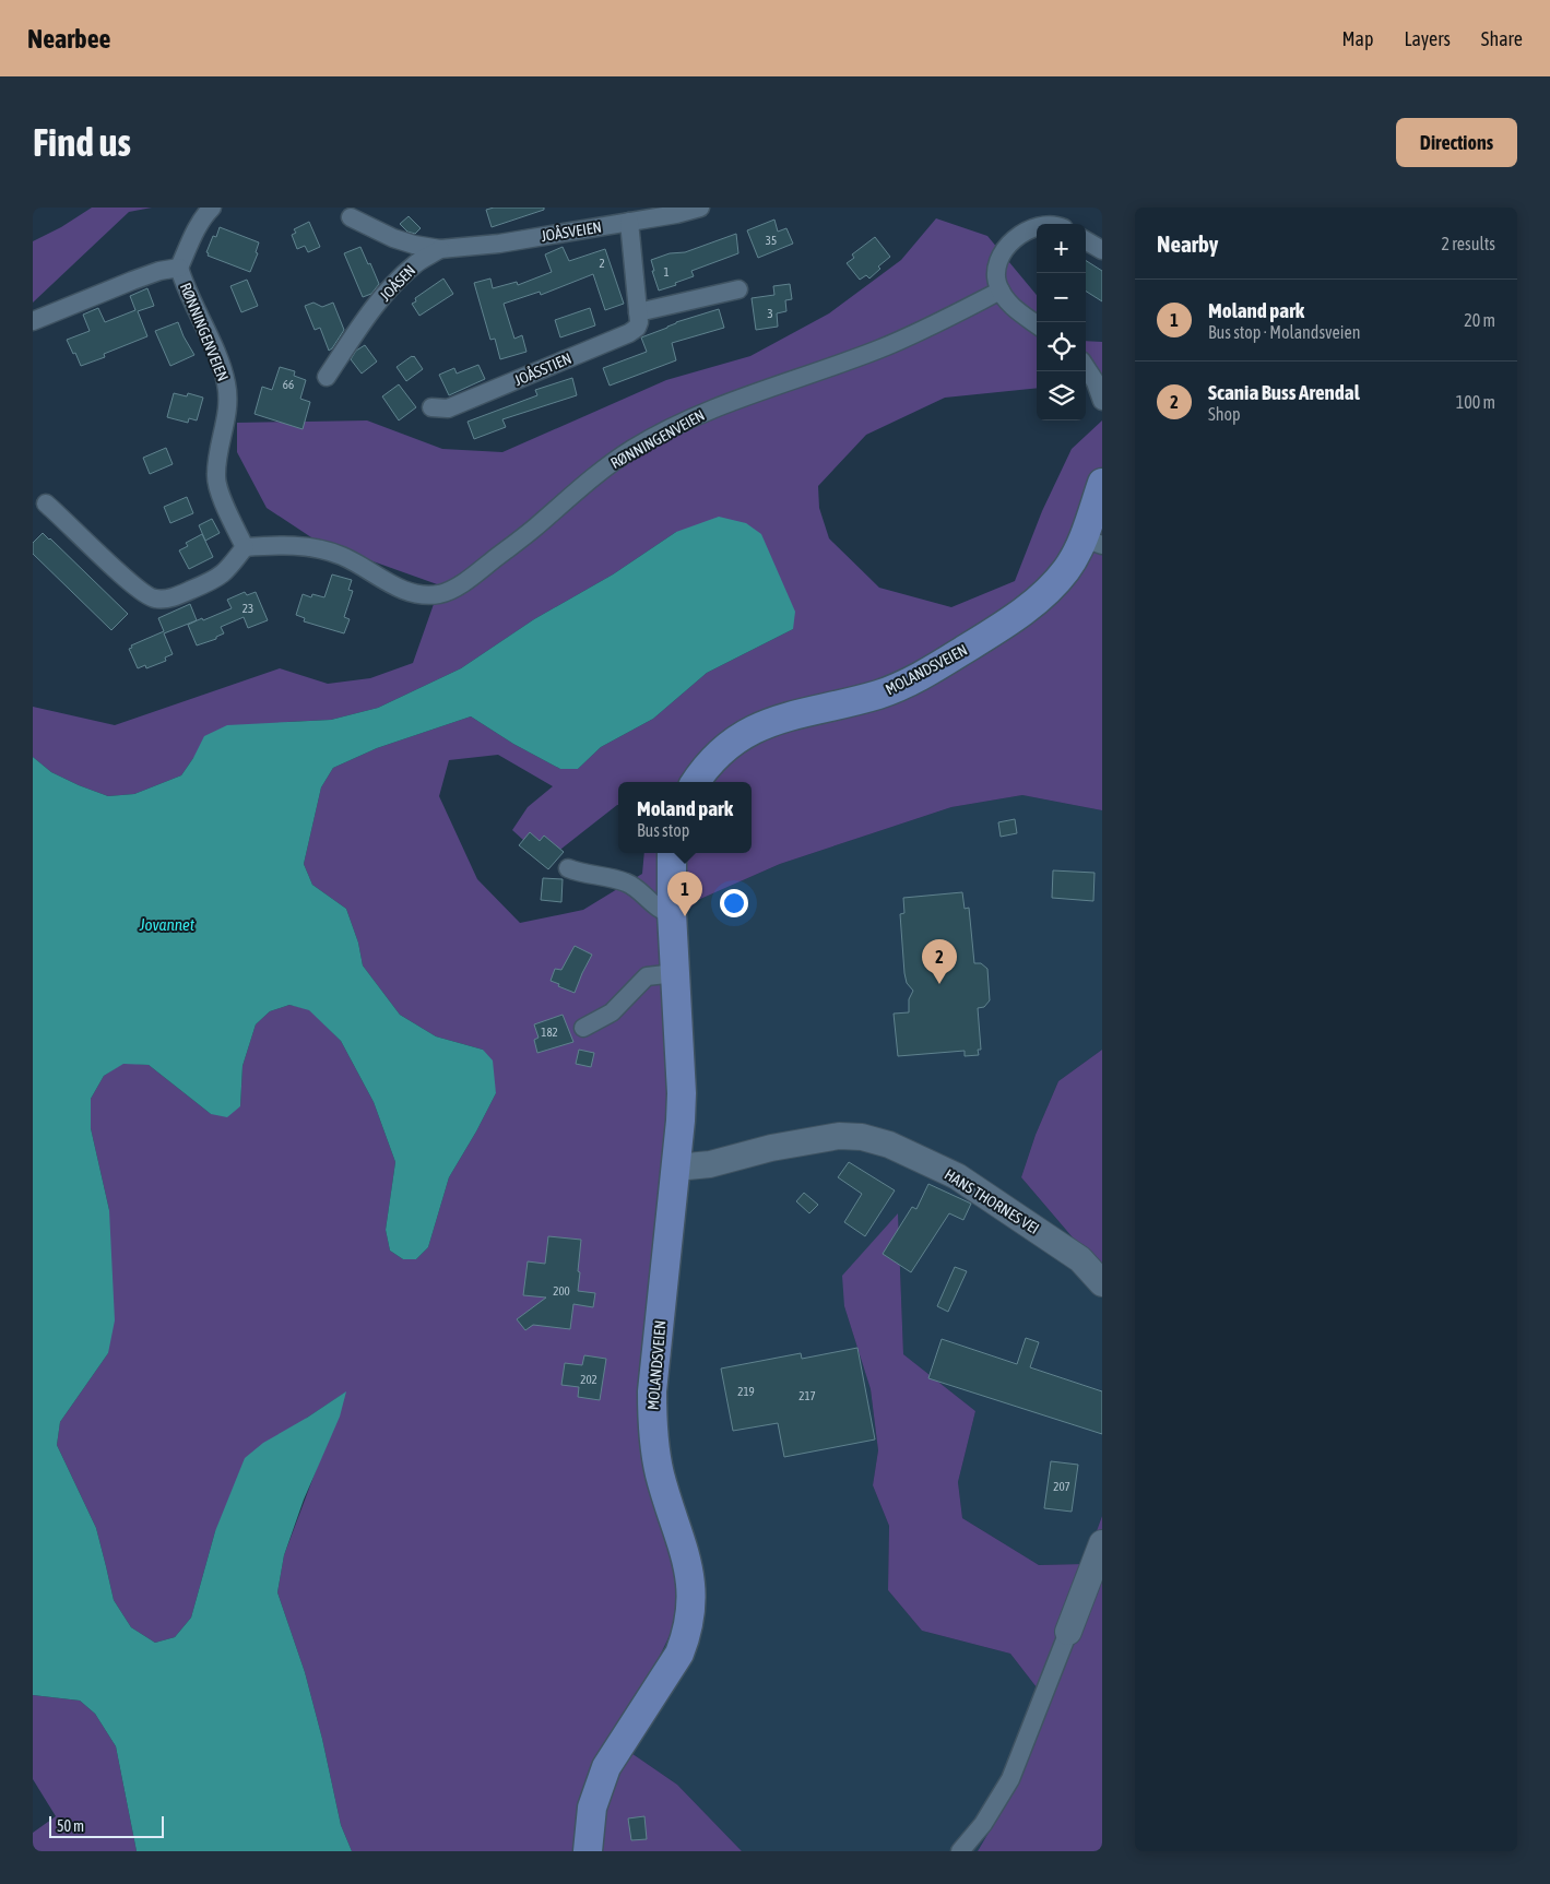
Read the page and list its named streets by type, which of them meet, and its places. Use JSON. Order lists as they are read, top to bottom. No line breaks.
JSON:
{"streets":{"main road":["MOLANDSVEIEN"],"street":["JOÅSVEIEN","JOÅSEN","RØNNINGENVEIEN","JOÅSSTIEN","HANS THORNES VEI"]},"crossings":[["JOÅSVEIEN","JOÅSEN"],["MOLANDSVEIEN","HANS THORNES VEI"]],"water":["Jovannet"],"house_numbers":["35","2","1","3","66","23","182","200","202","219","217","207"],"scale_bar":"50 m","page":{"header":"Nearbee","nav":["Map","Layers","Share"],"buttons":"Directions","title":"Find us","heading":["Nearby","2 results"],"map_buttons":["+","−"],"list":[{"mark":"1","name":"Moland park","note":"Bus stop · Molandsveien","value":"20 m"},{"mark":"2","name":"Scania Buss Arendal","note":"Shop","value":"100 m"}],"popup":["Moland park","Bus stop"],"pins":["1","2"],"scale":"50 m"}}
